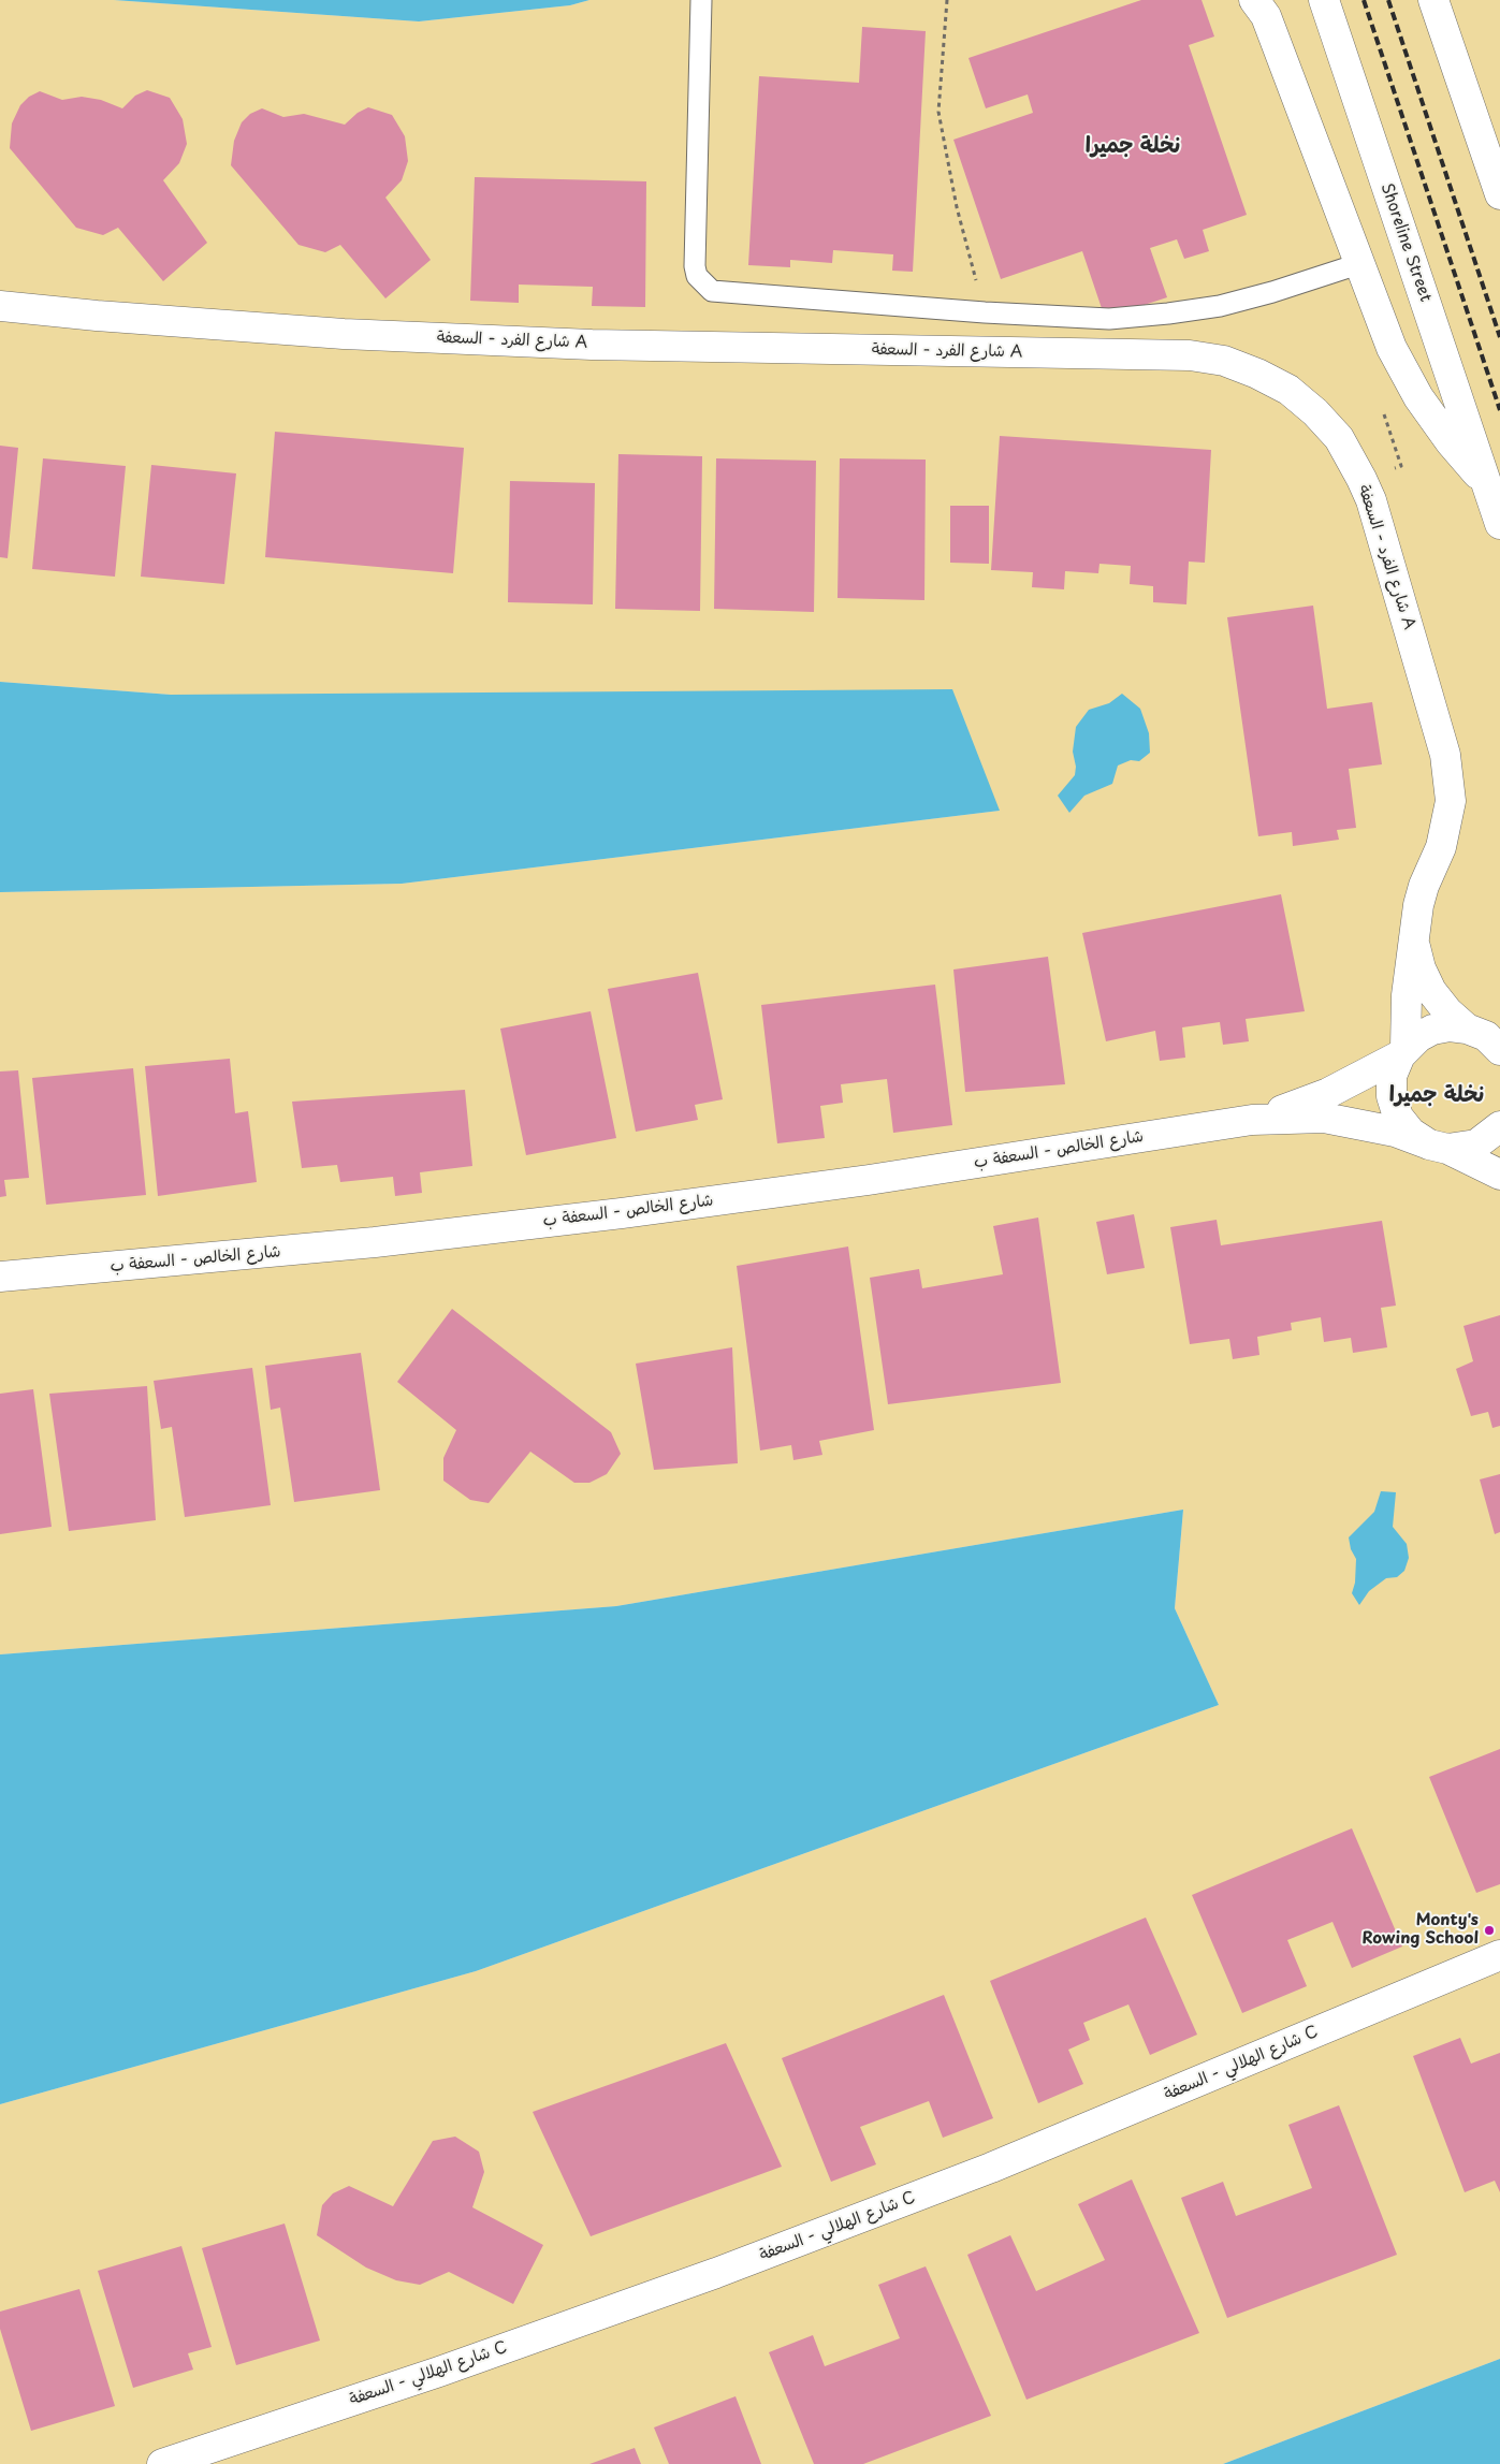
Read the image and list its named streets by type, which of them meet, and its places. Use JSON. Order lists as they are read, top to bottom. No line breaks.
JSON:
{"streets":{"street":["Shoreline Street","شارع الفرد - السعفة A","شارع الخالص - السعفة ب","شارع الهلالي - السعفة C"]},"crossings":[["شارع الفرد - السعفة A","شارع الخالص - السعفة ب"]],"districts":["نخلة جميرا","نخلة جميرا"],"places":["Monty's Rowing School"]}
